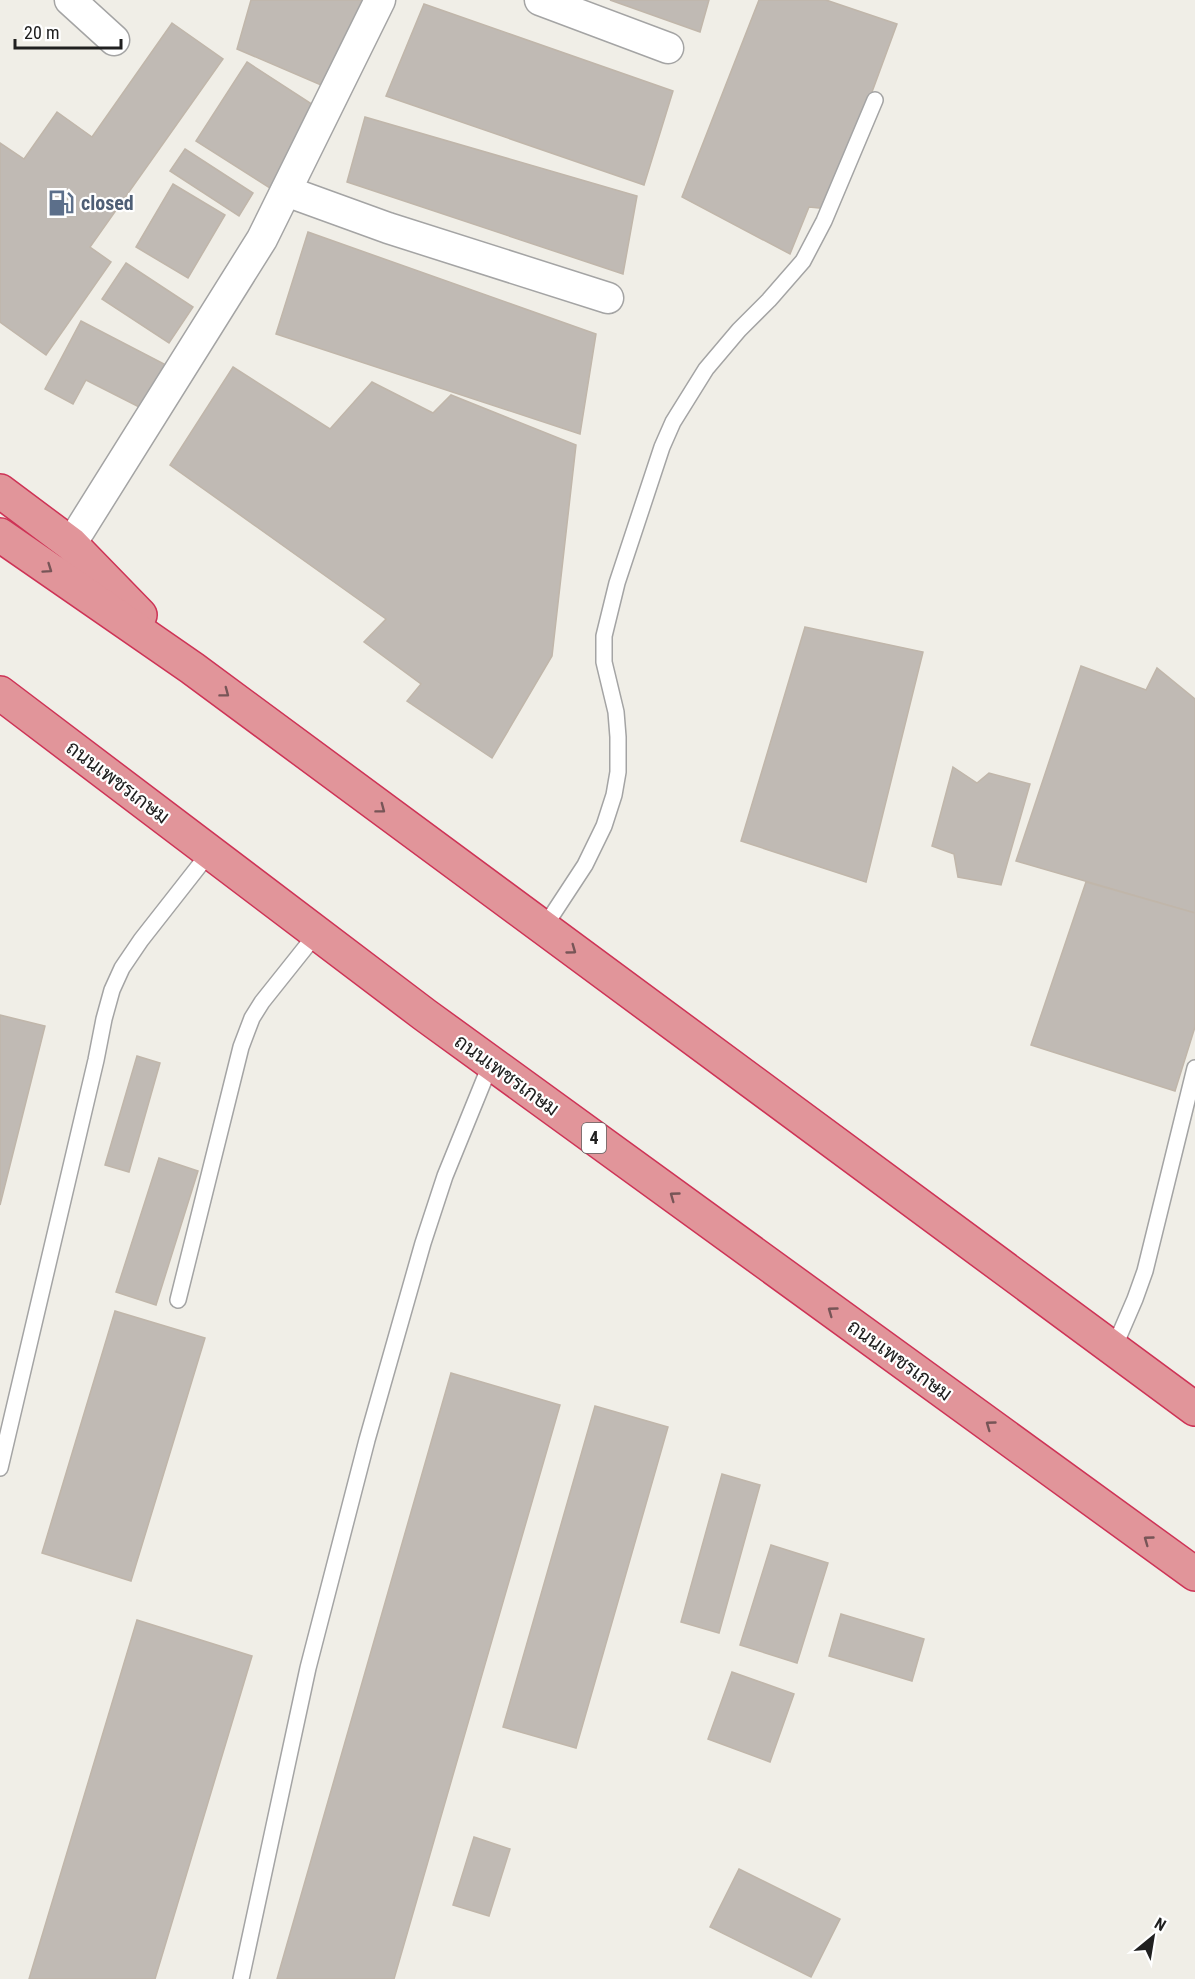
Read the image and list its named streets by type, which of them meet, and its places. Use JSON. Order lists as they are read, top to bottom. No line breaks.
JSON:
{"streets":{"highway":["ถนนเพชรเกษม","4"]},"places":{"fuel station":["closed"]},"scale_bar":"20 m","north":"top right"}
